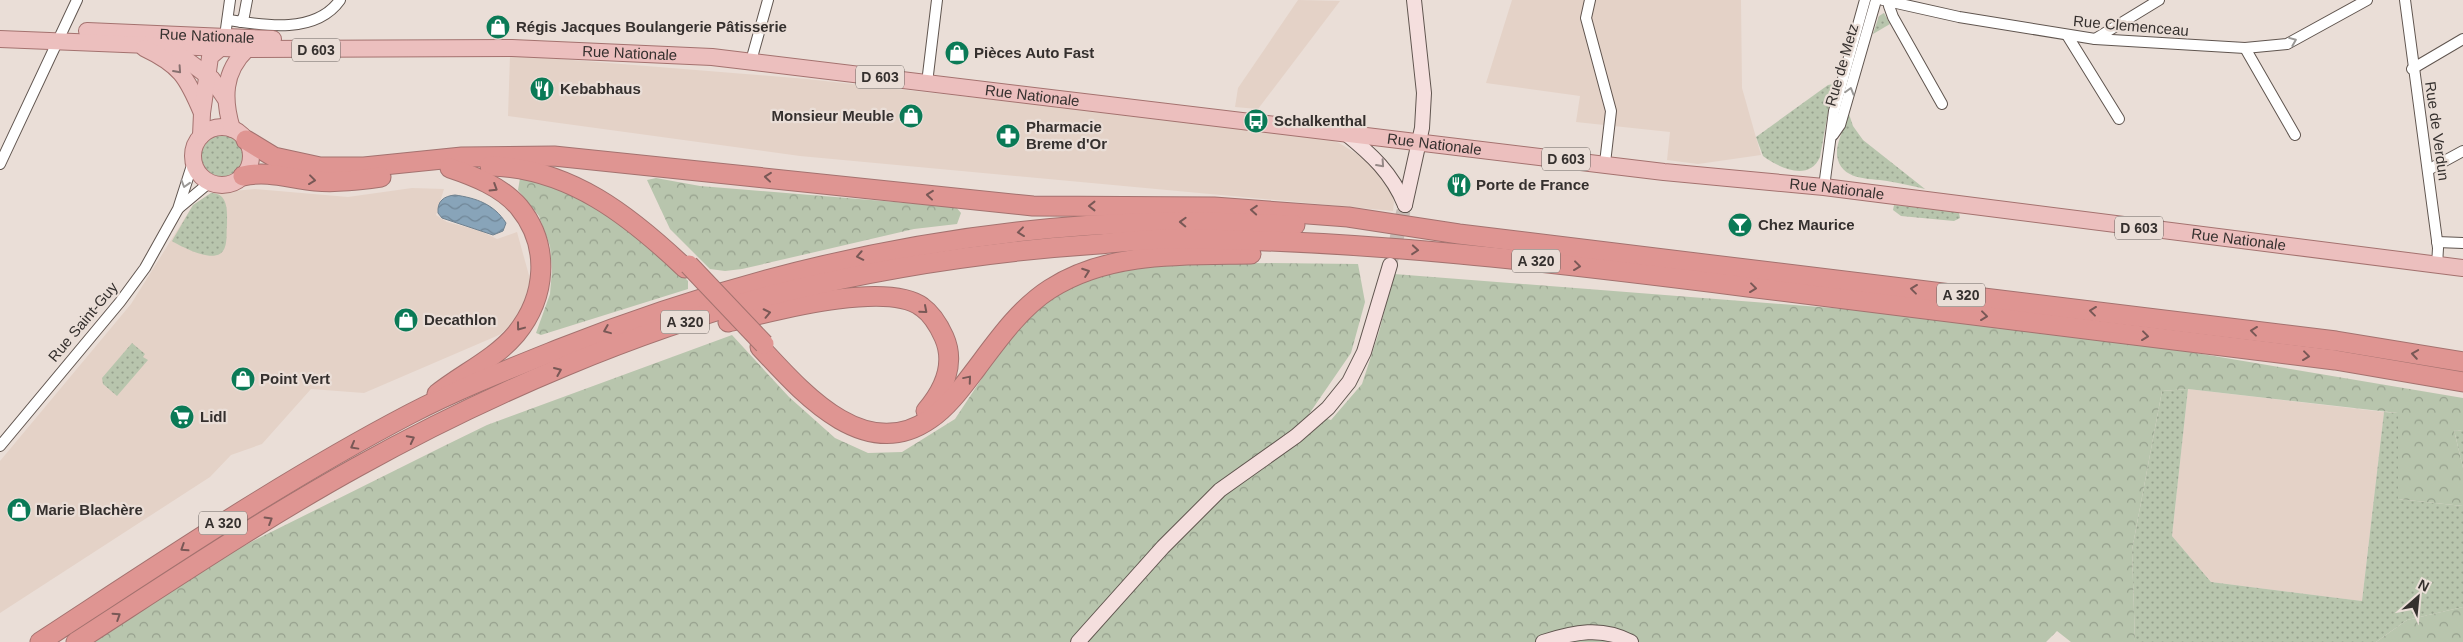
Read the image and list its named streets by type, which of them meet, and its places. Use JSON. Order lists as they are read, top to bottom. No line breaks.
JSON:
{"streets":{"highway":["A 320"],"main road":["Rue Nationale","D 603"],"street":["Rue Clemenceau","Rue de Metz","Rue de Verdun","Rue Saint-Guy"]},"crossings":[["Rue Nationale","Rue de Metz"],["Rue Nationale","Rue de Verdun"]],"places":{"shop":["Régis Jacques Boulangerie Pâtisserie","Pièces Auto Fast","Monsieur Meuble","Decathlon","Point Vert","Marie Blachère"],"restaurant":["Kebabhaus","Porte de France"],"bus stop":["Schalkenthal"],"pharmacy":["Pharmacie Breme d'Or"],"bar":["Chez Maurice"],"supermarket":["Lidl"]},"north":"top right"}
